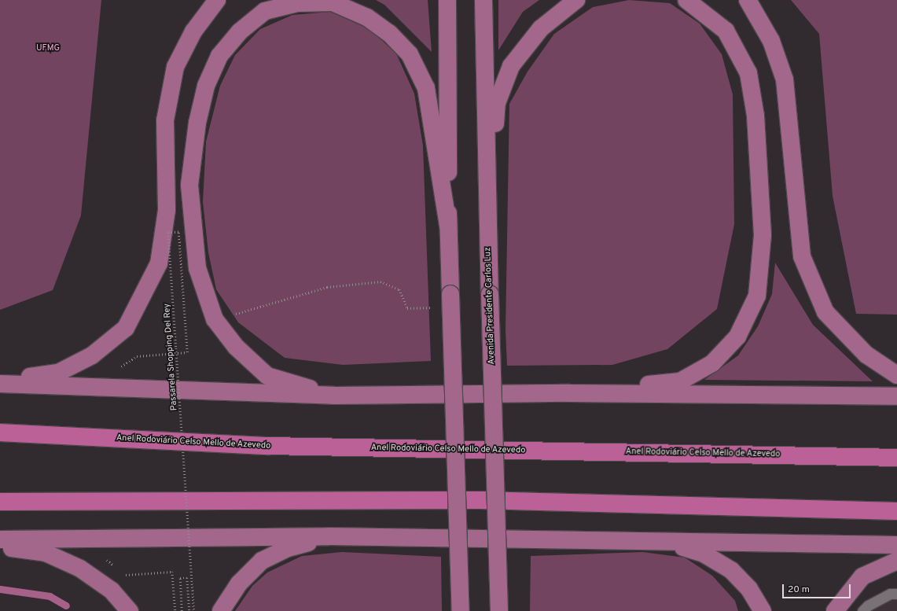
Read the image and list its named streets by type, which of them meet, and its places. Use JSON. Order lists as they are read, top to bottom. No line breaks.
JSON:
{"streets":{"highway":["Anel Rodoviário Celso Mello de Azevedo"],"main road":["Avenida Presidente Carlos Luz"],"path":["Passarela Shopping Del Rey"]},"parks":["UFMG"],"scale_bar":"20 m"}
